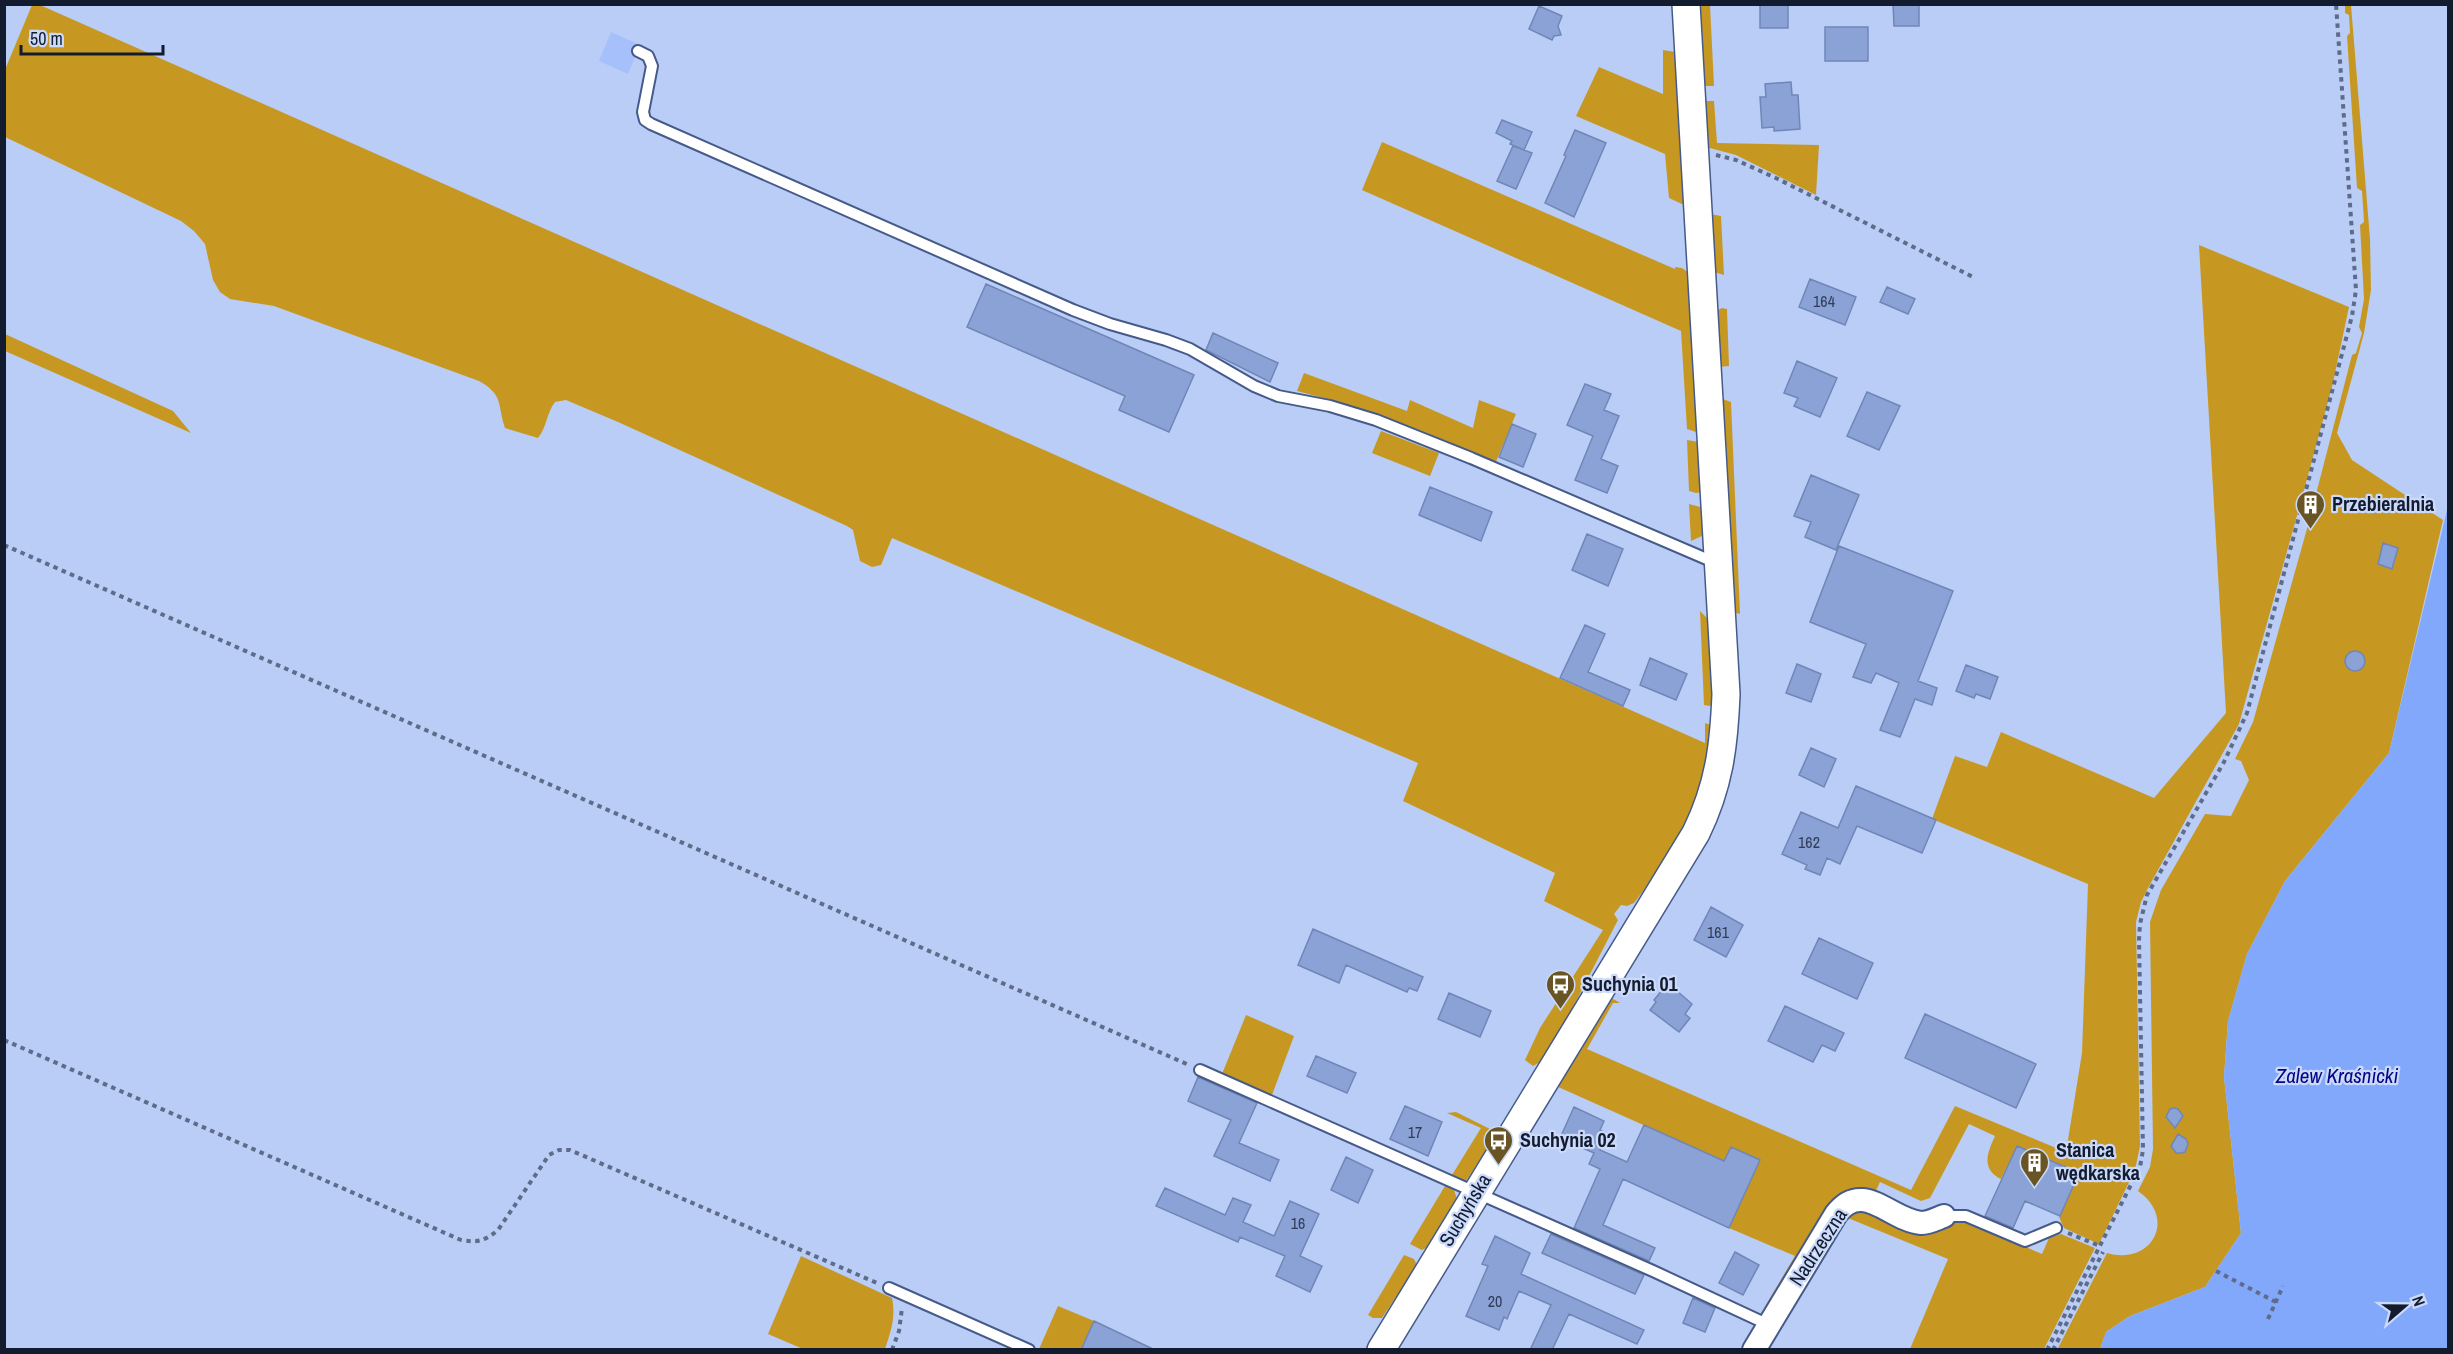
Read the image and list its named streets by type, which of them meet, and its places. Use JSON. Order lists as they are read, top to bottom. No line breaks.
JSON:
{"streets":{"street":["Suchyńska","Nadrzeczna"]},"water":["Zalew Kraśnicki"],"places":{"building":["Przebieralnia","Stanica wędkarska"],"bus stop":["Suchynia 01","Suchynia 02"]},"house_numbers":["164","162","161","17","16","20"],"scale_bar":"50 m","north":"right"}
